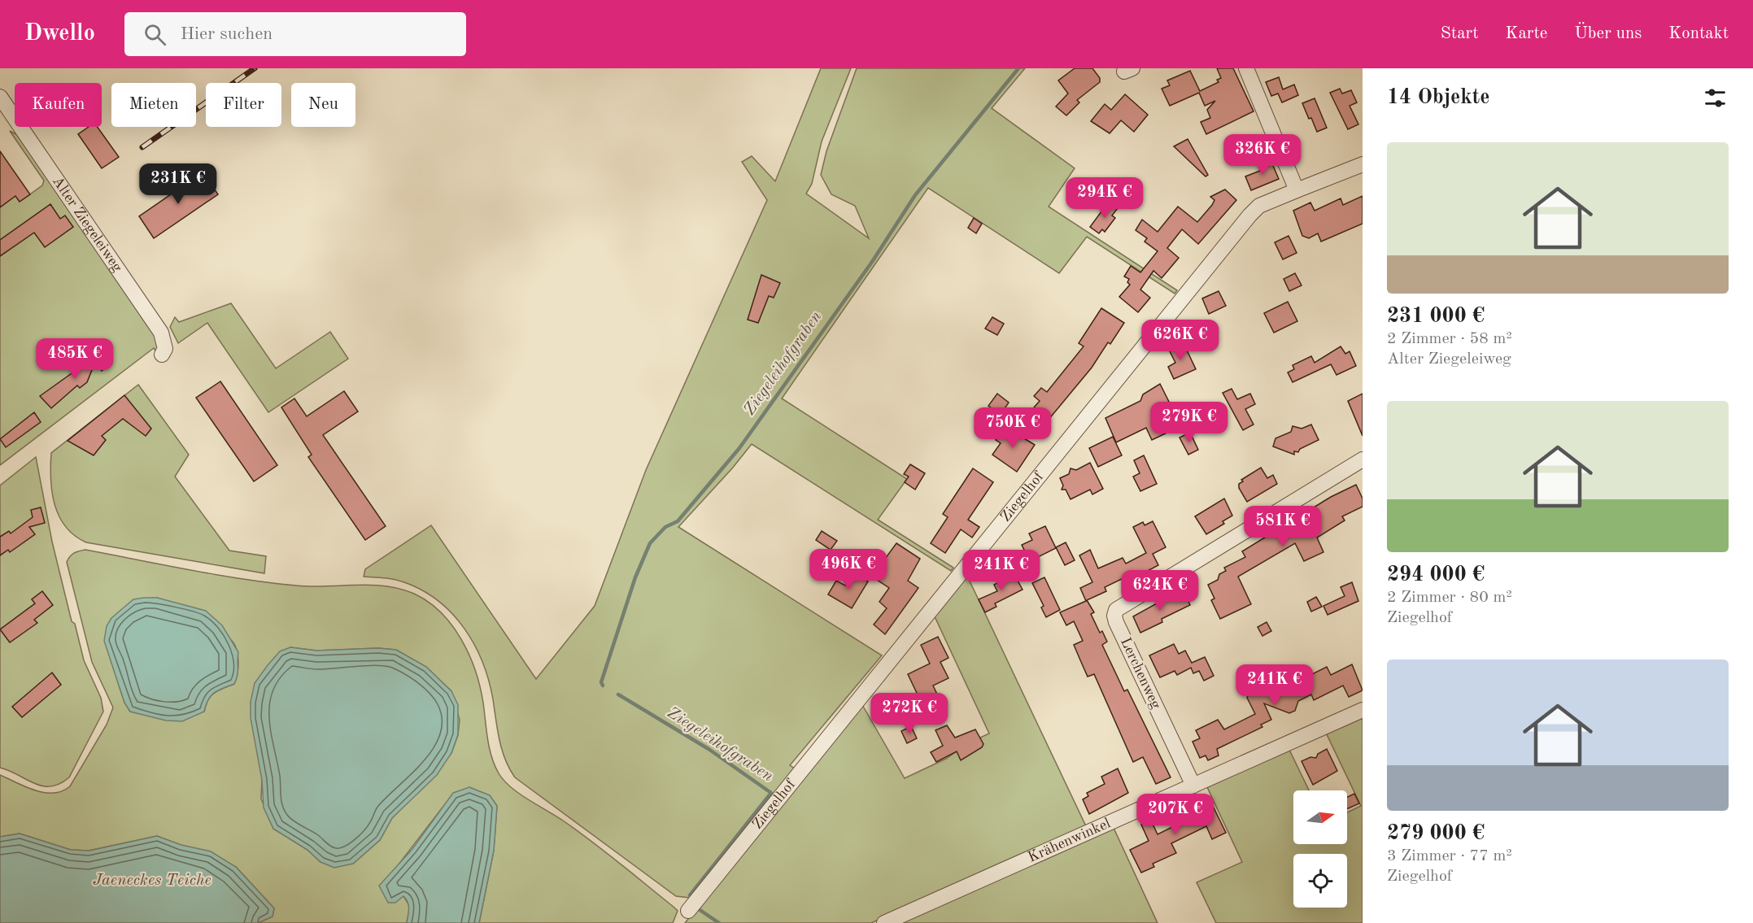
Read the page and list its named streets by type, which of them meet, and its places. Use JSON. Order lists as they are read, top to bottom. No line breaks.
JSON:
{"streets":{"street":["Alter Ziegeleiweg","Ziegelhof","Lerchenweg","Krähenwinkel"]},"crossings":[["Lerchenweg","Krähenwinkel"]],"water":["Ziegeleihofgraben","Jaeneckes Teiche"],"north":"right","page":{"header":"Dwello","search":"Hier suchen","nav":["Start","Karte","Über uns","Kontakt"],"heading":"14 Objekte","chip":["Kaufen","Mieten","Filter","Neu"],"list":[{"name":"231 000 €","note":"2 Zimmer · 58 m² · Alter Ziegeleiweg"},{"name":"294 000 €","note":"2 Zimmer · 80 m² · Ziegelhof"},{"name":"279 000 €","note":"3 Zimmer · 77 m² · Ziegelhof"}],"price":["326K €","231K €","294K €","626K €","485K €","279K €","750K €","581K €","496K €","241K €","624K €","241K €","272K €","207K €"]}}
